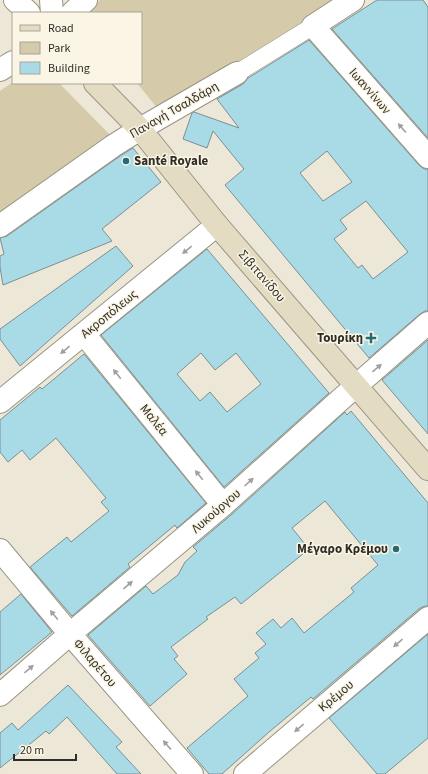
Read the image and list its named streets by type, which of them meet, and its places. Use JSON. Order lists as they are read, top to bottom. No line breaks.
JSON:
{"streets":{"main road":["Σιβιτανίδου"],"street":["Ιωαννίνων","Παναγή Τσαλδάρη","Ακροπόλεως","Μαλέα","Λυκούργου","Φιλαρέτου","Κρέμου"]},"crossings":[["Ιωαννίνων","Παναγή Τσαλδάρη"],["Παναγή Τσαλδάρη","Σιβιτανίδου"],["Σιβιτανίδου","Ακροπόλεως"],["Σιβιτανίδου","Λυκούργου"],["Ακροπόλεως","Μαλέα"],["Μαλέα","Λυκούργου"],["Λυκούργου","Φιλαρέτου"]],"one_way":["Ιωαννίνων","Ακροπόλεως","Μαλέα","Λυκούργου","Φιλαρέτου","Κρέμου"],"places":{"other":["Santé Royale","Μέγαρο Κρέμου"],"health":["Τουρίκη"]},"legend":["Road","Park","Building"],"scale_bar":"20 m"}
